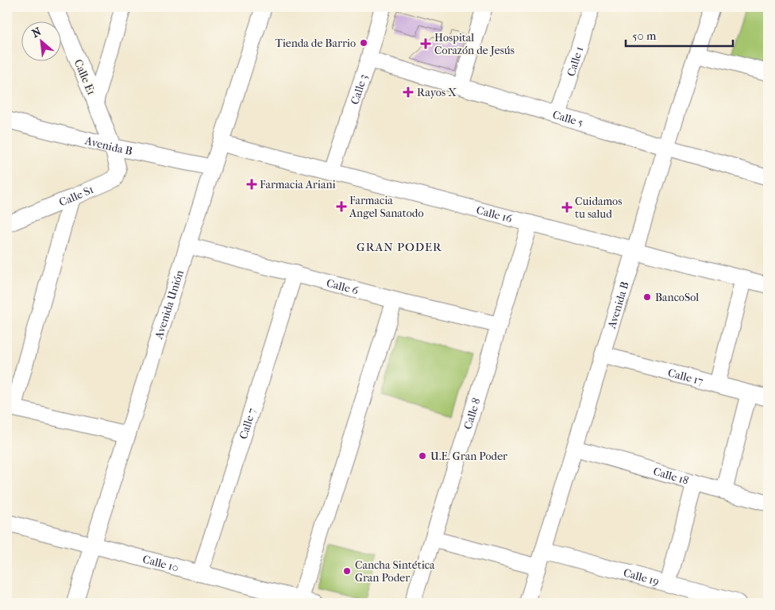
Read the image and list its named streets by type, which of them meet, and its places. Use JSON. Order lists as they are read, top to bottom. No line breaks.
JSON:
{"streets":{"street":["Calle 1","Calle E1","Calle 3","Calle 5","Avenida B","Calle S1","Calle 16","Calle 6","Avenida Unión","Calle 17","Calle 8","Calle 7","Calle 18","Calle 10","Calle 19"]},"crossings":[["Calle 1","Calle 5"],["Calle E1","Avenida B"],["Calle E1","Calle S1"],["Calle 3","Calle 5"],["Calle 3","Calle 16"],["Calle 5","Avenida B"],["Avenida B","Calle S1"],["Avenida B","Calle 16"],["Avenida B","Avenida Unión"],["Avenida B","Calle 17"],["Avenida B","Calle 18"],["Avenida B","Calle 19"],["Calle 16","Avenida Unión"],["Calle 16","Calle 8"],["Calle 6","Avenida Unión"],["Calle 6","Calle 8"],["Calle 6","Calle 7"],["Avenida Unión","Calle 10"],["Calle 7","Calle 10"]],"districts":["GRAN PODER"],"places":{"other":["Tienda de Barrio","BancoSol","U.E. Gran Poder","Cancha Sintética Gran Poder"],"health":["Hospital Corazón de Jesús","Rayos X","Farmacia Ariani","Farmacia Angel Sanatodo","Cuidamos tu salud"]},"scale_bar":"50 m","north":"top left"}
